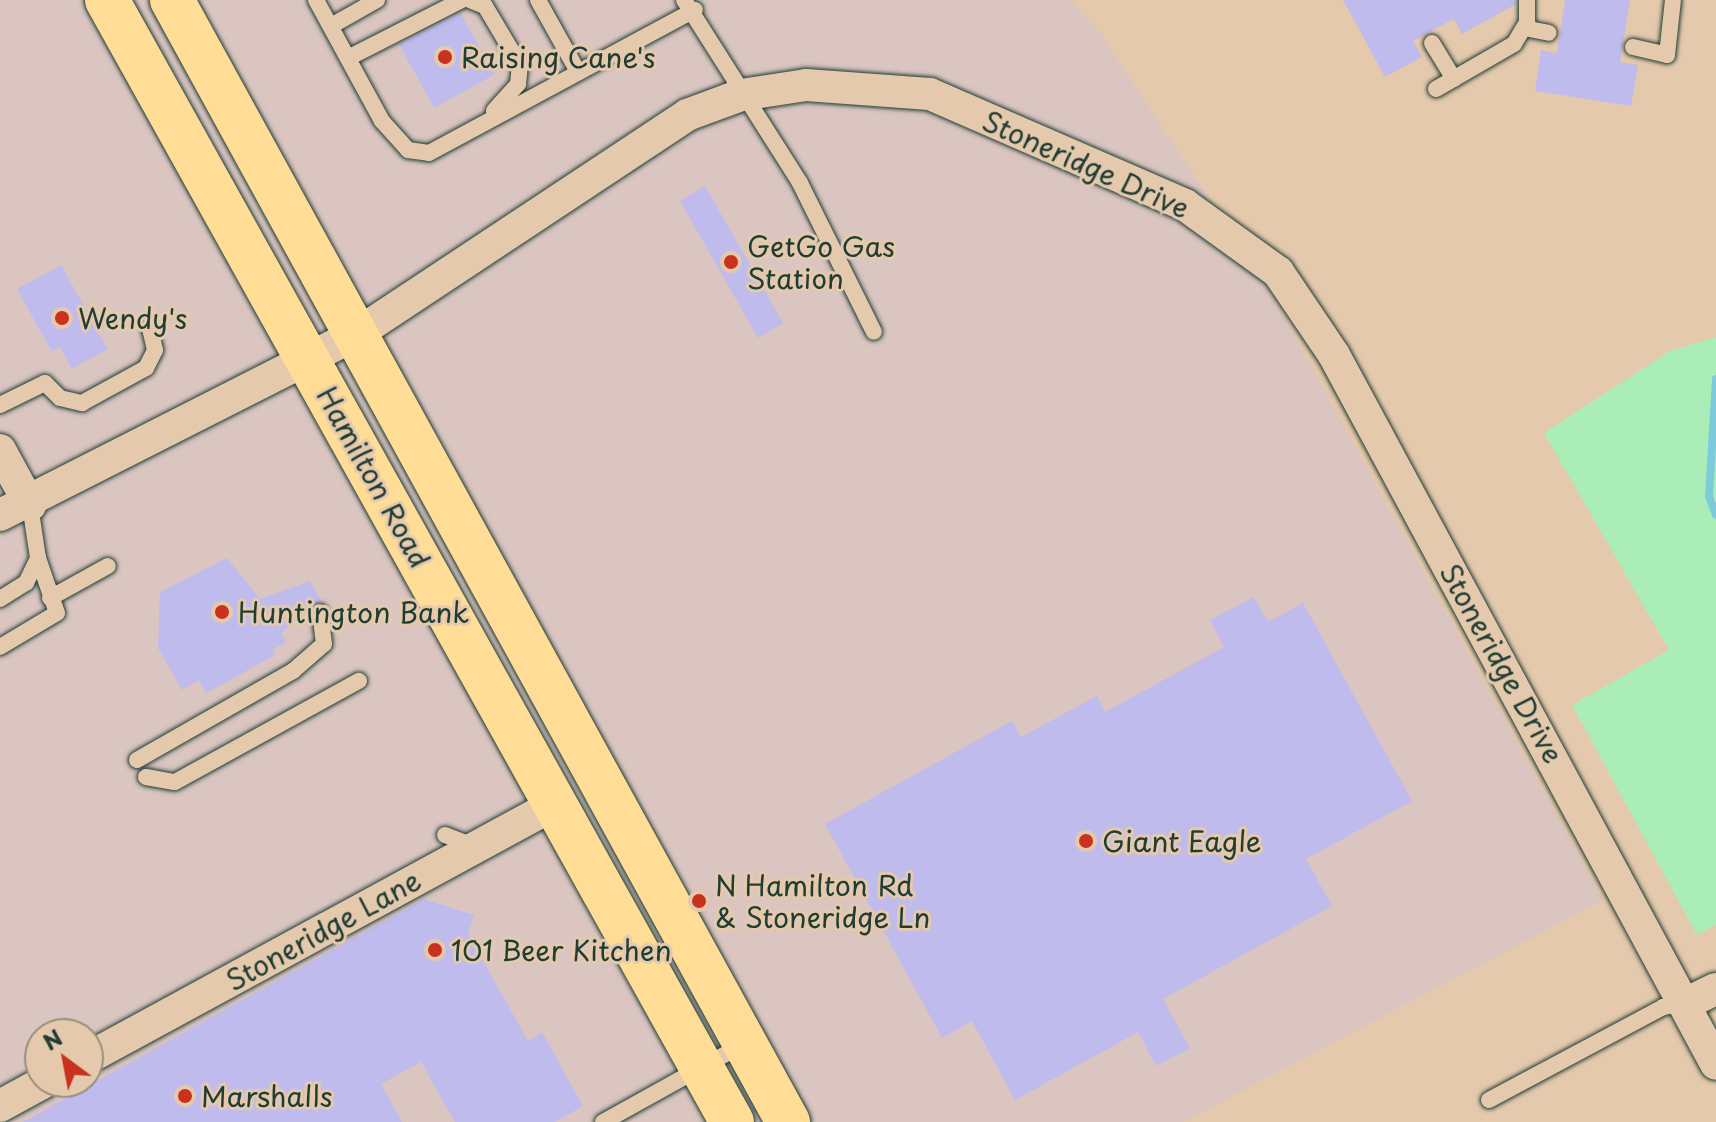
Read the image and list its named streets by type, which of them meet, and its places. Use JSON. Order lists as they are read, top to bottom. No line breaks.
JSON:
{"streets":{"main road":["Hamilton Road"],"street":["Stoneridge Drive","Stoneridge Lane"]},"crossings":[["Stoneridge Drive","Hamilton Road"],["Hamilton Road","Stoneridge Lane"]],"places":["Raising Cane's","GetGo Gas Station","Wendy's","Huntington Bank","Giant Eagle","N Hamilton Rd & Stoneridge Ln","101 Beer Kitchen","Marshalls"],"north":"top left"}
